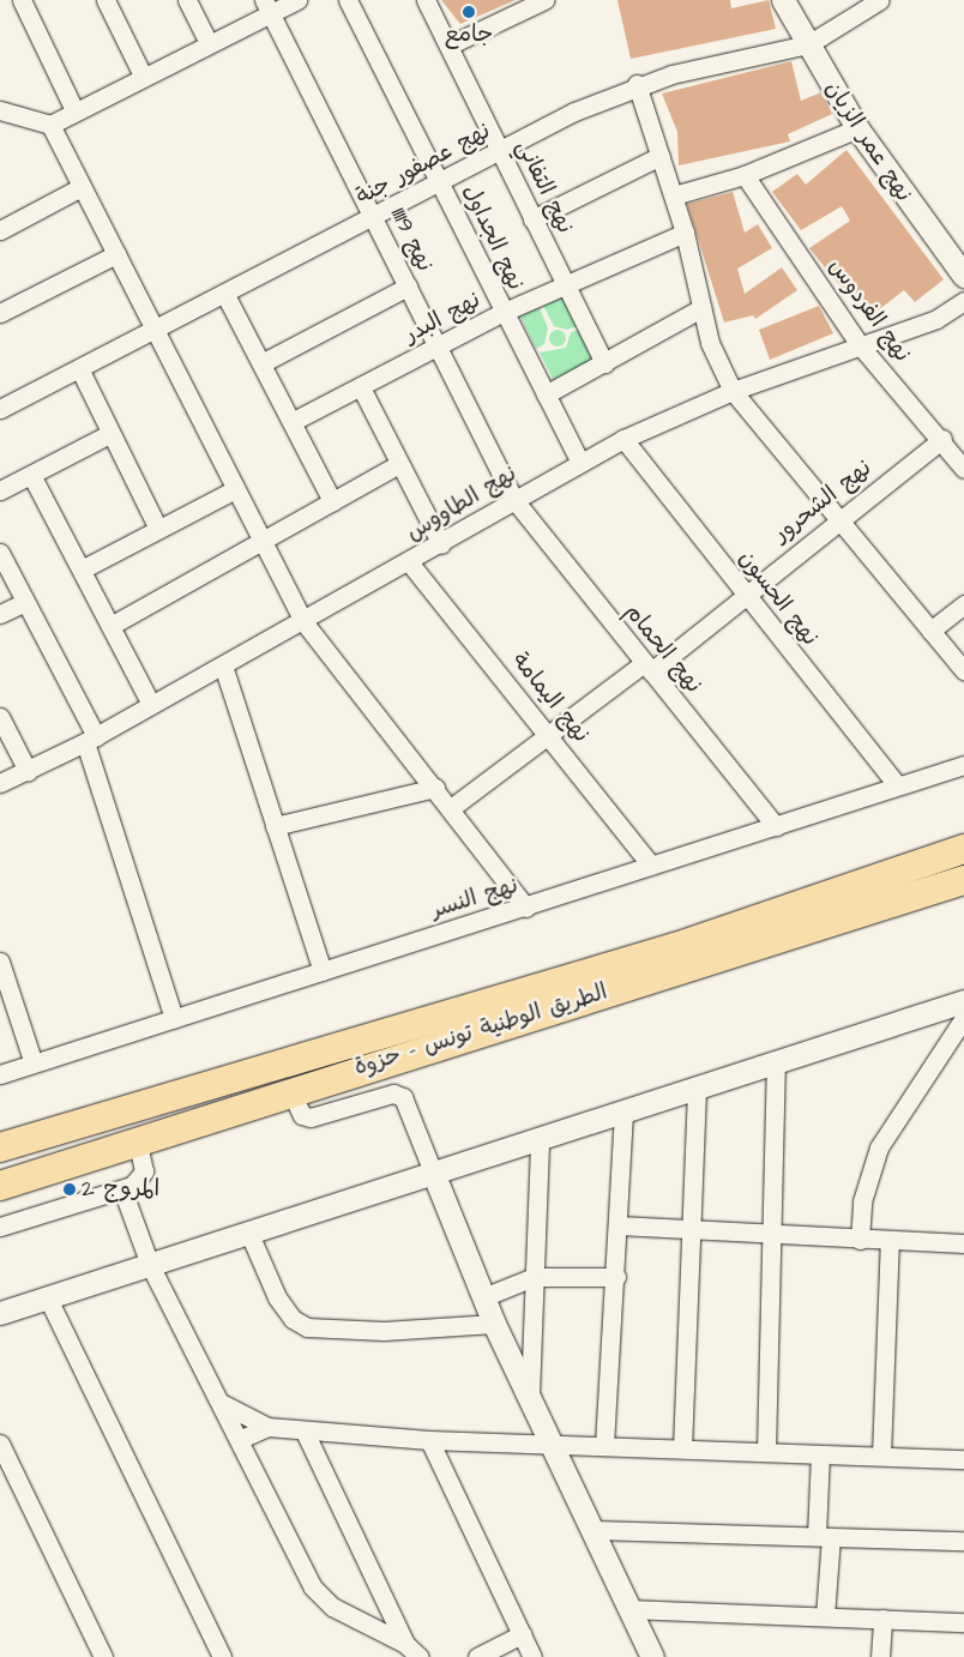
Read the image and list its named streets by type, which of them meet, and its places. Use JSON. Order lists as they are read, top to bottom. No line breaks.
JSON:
{"streets":{"highway":["الطريق الوطنية تونس - حزوة"],"street":["نهج عمر الزيان","نهج عصفور جنة","نهج التفاني","نهج الجداول","نهج 11119","نهج الفردوس","نهج البدر","نهج الشحرور","نهج الطاووس","نهج الحسون","نهج الحمام","نهج اليمامة","نهج النسر"]},"crossings":[["نهج عمر الزيان","نهج عصفور جنة"],["نهج عصفور جنة","نهج التفاني"],["نهج عصفور جنة","نهج الجداول"],["نهج عصفور جنة","نهج 11119"],["نهج التفاني","نهج البدر"],["نهج الجداول","نهج البدر"],["نهج الجداول","نهج الطاووس"],["نهج 11119","نهج البدر"],["نهج 11119","نهج الطاووس"],["نهج 11119","نهج الحمام"],["نهج الفردوس","نهج الشحرور"],["نهج الفردوس","نهج الطاووس"],["نهج الشحرور","نهج الحسون"],["نهج الشحرور","نهج الحمام"],["نهج الشحرور","نهج اليمامة"],["نهج الطاووس","نهج الحسون"],["نهج الطاووس","نهج الحمام"],["نهج الطاووس","نهج اليمامة"],["نهج الحسون","نهج النسر"],["نهج الحمام","نهج النسر"],["نهج اليمامة","نهج النسر"]],"places":["جامع","المروج 2"]}
